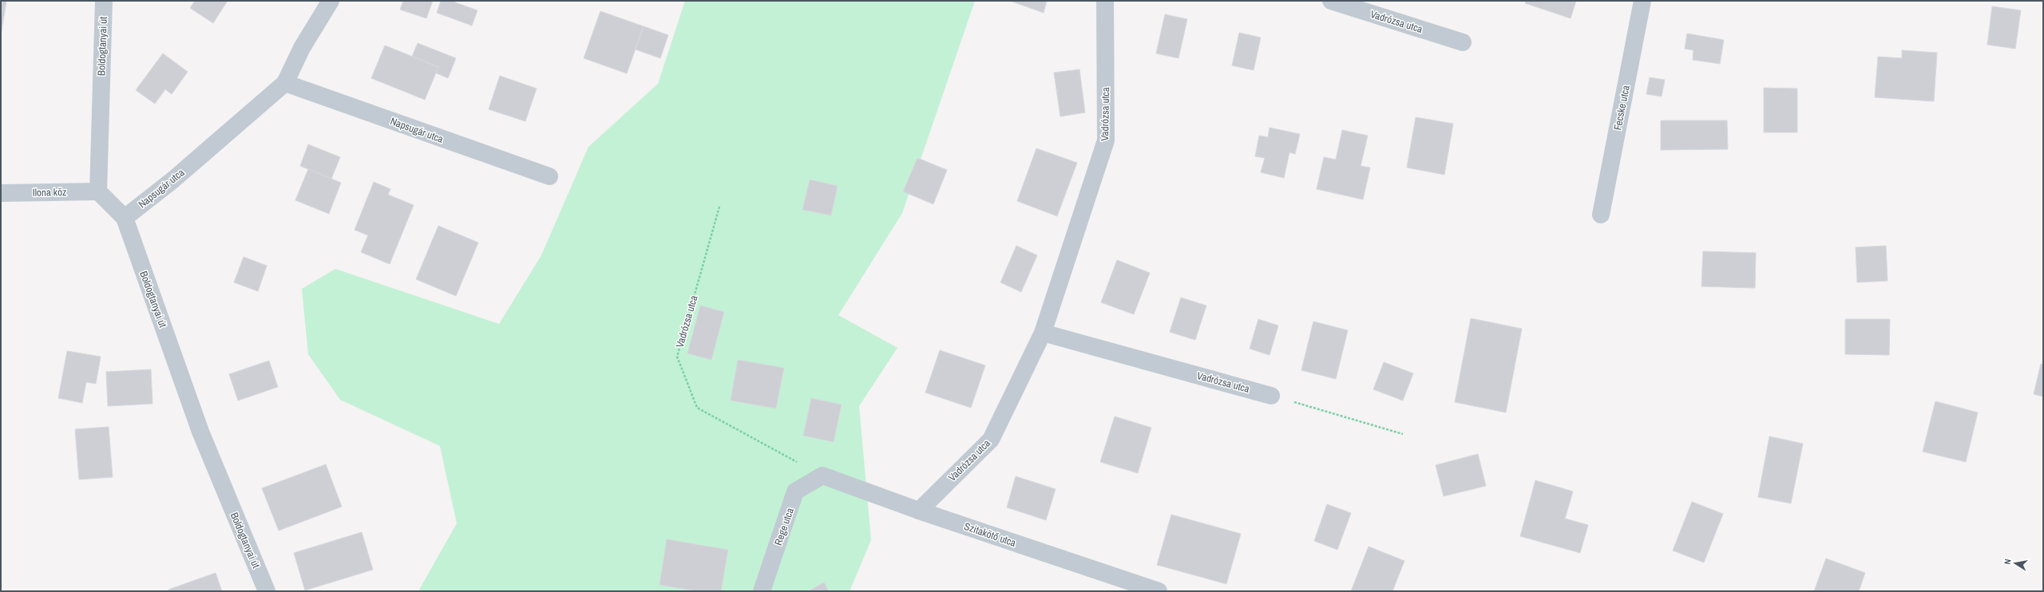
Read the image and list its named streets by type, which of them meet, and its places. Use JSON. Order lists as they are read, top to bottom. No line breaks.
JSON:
{"streets":{"street":["Vadrózsa utca","Boldogtanyai út","Fecske utca","Napsugár utca","Ilona köz","Rege utca","Szitakötő utca"]},"crossings":[["Vadrózsa utca","Rege utca"],["Vadrózsa utca","Szitakötő utca"],["Boldogtanyai út","Napsugár utca"],["Boldogtanyai út","Ilona köz"],["Rege utca","Szitakötő utca"]],"north":"left"}
